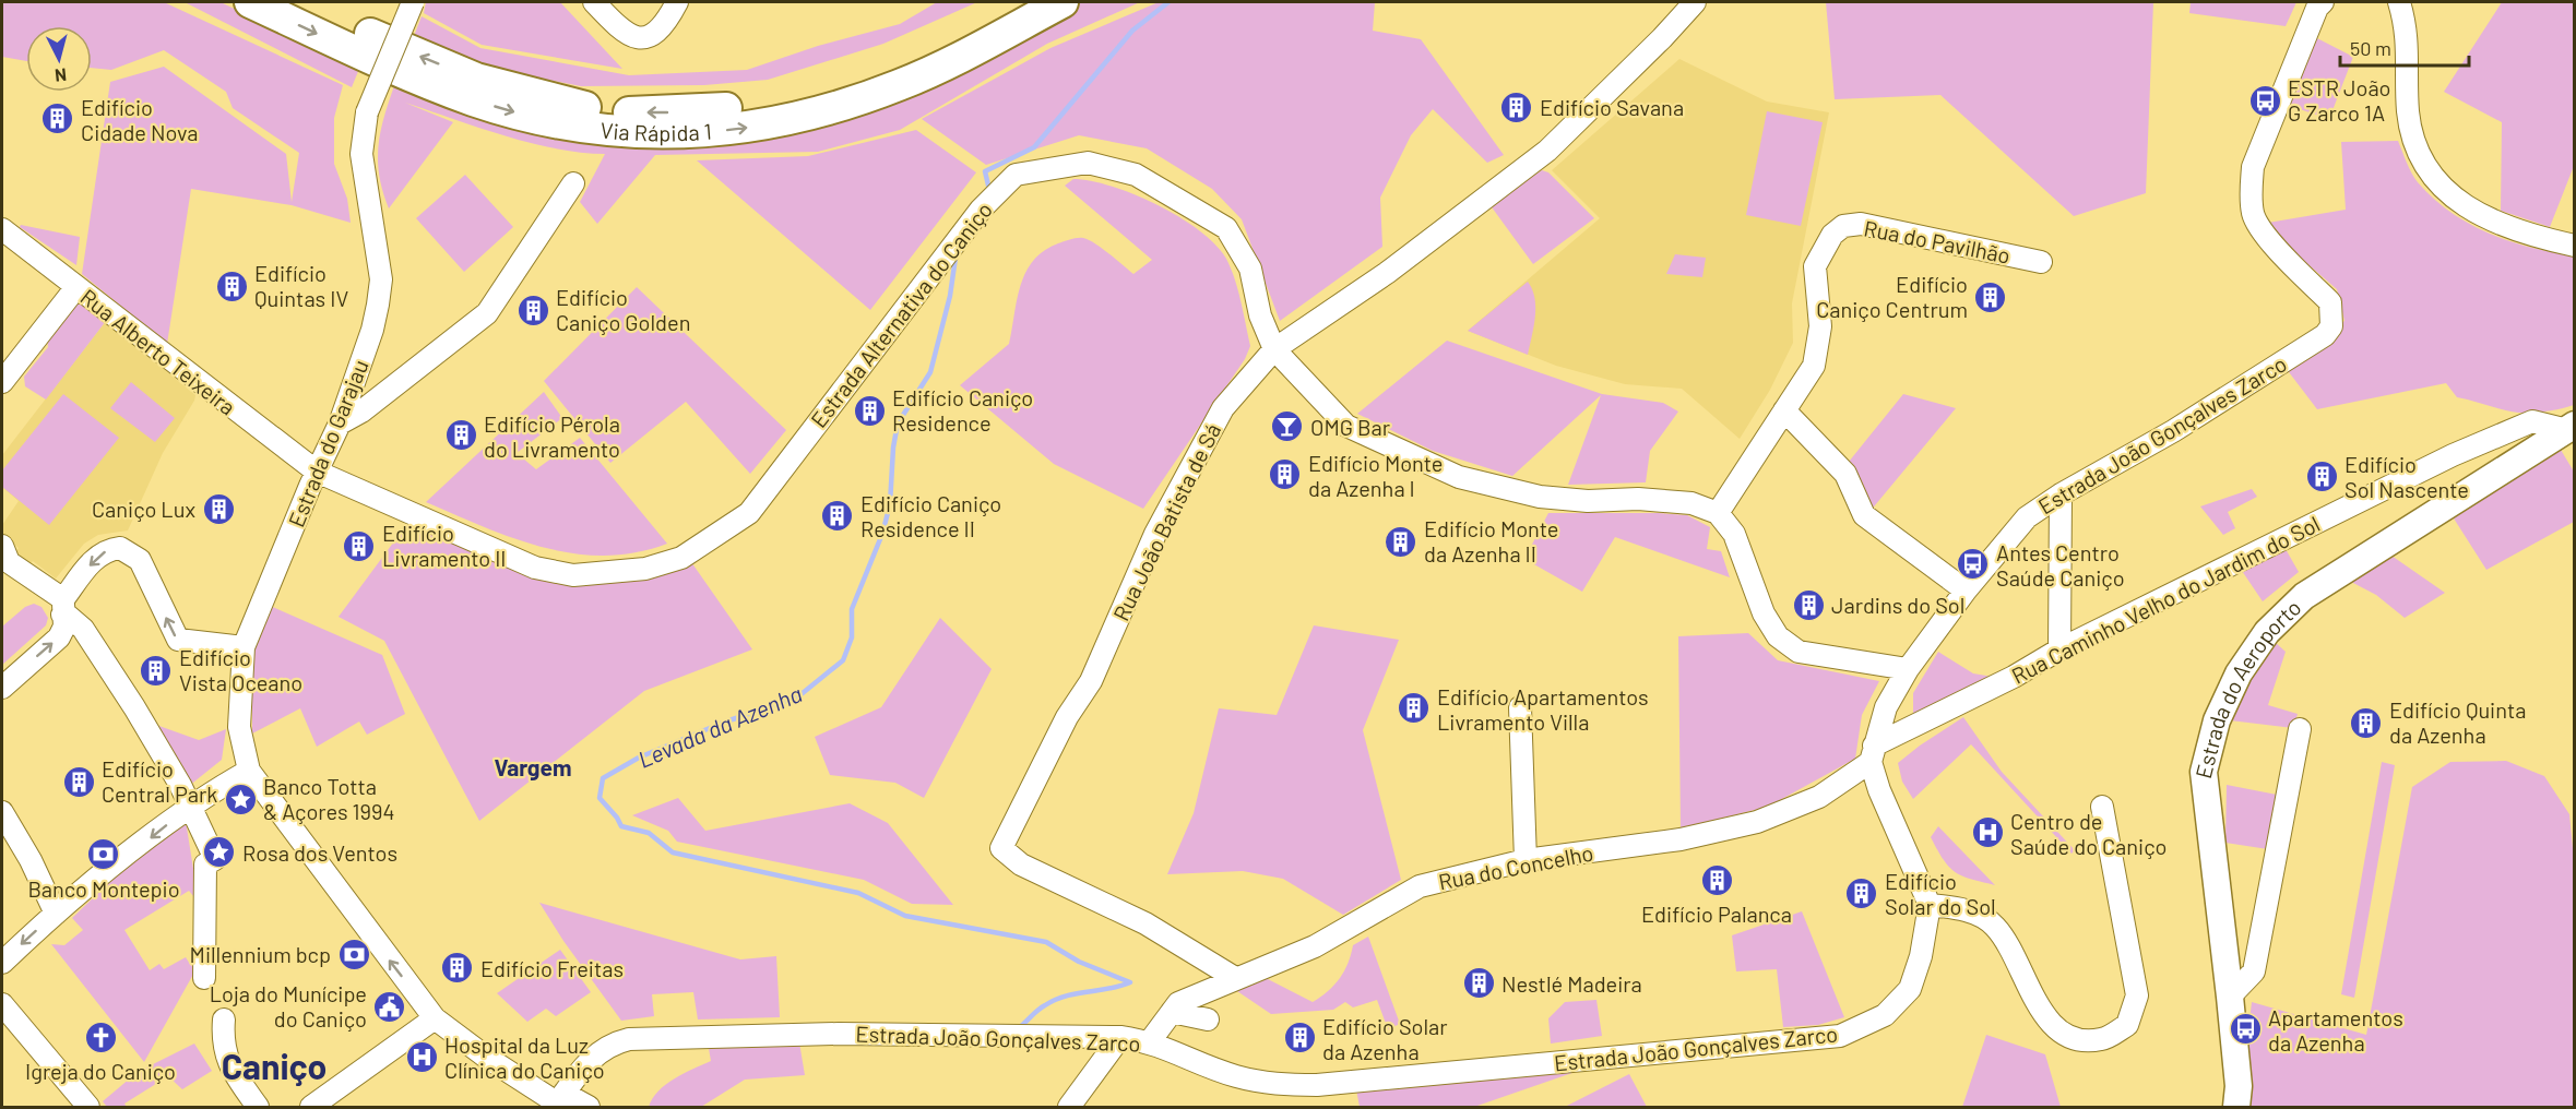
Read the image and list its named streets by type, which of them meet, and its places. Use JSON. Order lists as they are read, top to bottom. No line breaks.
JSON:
{"streets":{"highway":["Via Rápida 1"],"main road":["Estrada do Aeroporto"],"street":["Rua do Pavilhão","Estrada Alternativa do Caniço","Rua Alberto Teixeira","Estrada João Gonçalves Zarco","Estrada do Garajau","Rua João Batista de Sá","Rua Caminho Velho do Jardim do Sol","Rua do Concelho"]},"crossings":[["Rua do Pavilhão","Estrada Alternativa do Caniço"],["Estrada Alternativa do Caniço","Rua Alberto Teixeira"],["Estrada Alternativa do Caniço","Estrada do Garajau"],["Estrada Alternativa do Caniço","Rua João Batista de Sá"],["Rua Alberto Teixeira","Estrada do Garajau"],["Estrada João Gonçalves Zarco","Rua Caminho Velho do Jardim do Sol"],["Estrada João Gonçalves Zarco","Rua do Concelho"],["Rua João Batista de Sá","Rua do Concelho"],["Rua Caminho Velho do Jardim do Sol","Estrada do Aeroporto"],["Rua Caminho Velho do Jardim do Sol","Rua do Concelho"]],"districts":["Vargem","Caniço"],"water":["Levada da Azenha"],"places":{"bus stop":["ESTR João G Zarco 1A","Antes Centro Saúde Caniço","Apartamentos da Azenha"],"building":["Edifício Savana","Edifício Cidade Nova","Edifício Quintas IV","Edifício Caniço Centrum","Edifício Caniço Golden","Edifício Caniço Residence","Edifício Pérola do Livramento","Edifício Monte da Azenha I","Edifício Sol Nascente","Caniço Lux","Edifício Caniço Residence II","Edifício Monte da Azenha II","Edifício Livramento II","Jardins do Sol","Edifício Vista Oceano","Edifício Apartamentos Livramento Villa","Edifício Quinta da Azenha","Edifício Central Park","Edifício Palanca","Edifício Solar do Sol","Edifício Freitas","Nestlé Madeira","Edifício Solar da Azenha"],"bar":["OMG Bar"],"place":["Banco Totta & Açores 1994","Rosa dos Ventos"],"hospital":["Centro de Saúde do Caniço","Hospital da Luz Clínica do Caniço"],"bank":["Banco Montepio","Millennium bcp"],"public building":["Loja do Munícipe do Caniço"],"church":["Igreja do Caniço"]},"scale_bar":"50 m","north":"bottom"}
